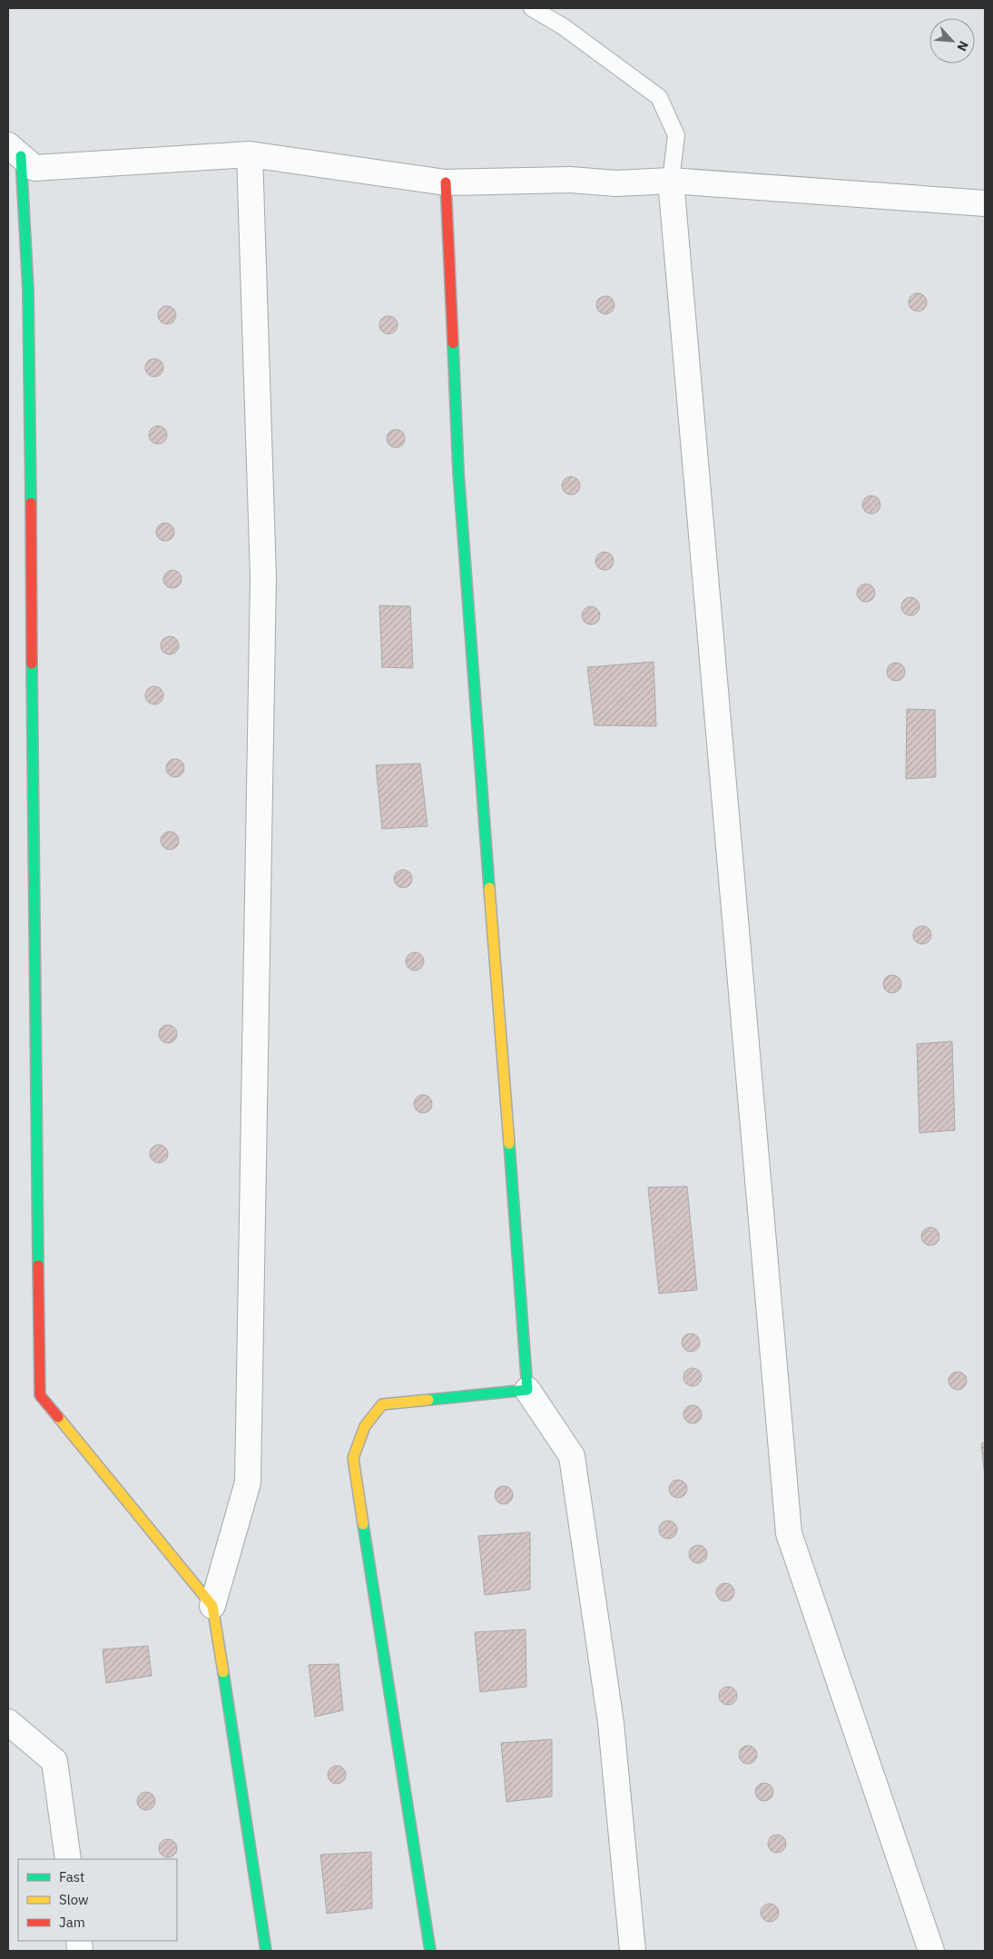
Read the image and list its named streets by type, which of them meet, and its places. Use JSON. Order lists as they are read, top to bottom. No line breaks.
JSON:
{"legend":["Fast","Slow","Jam"],"north":"bottom right"}
